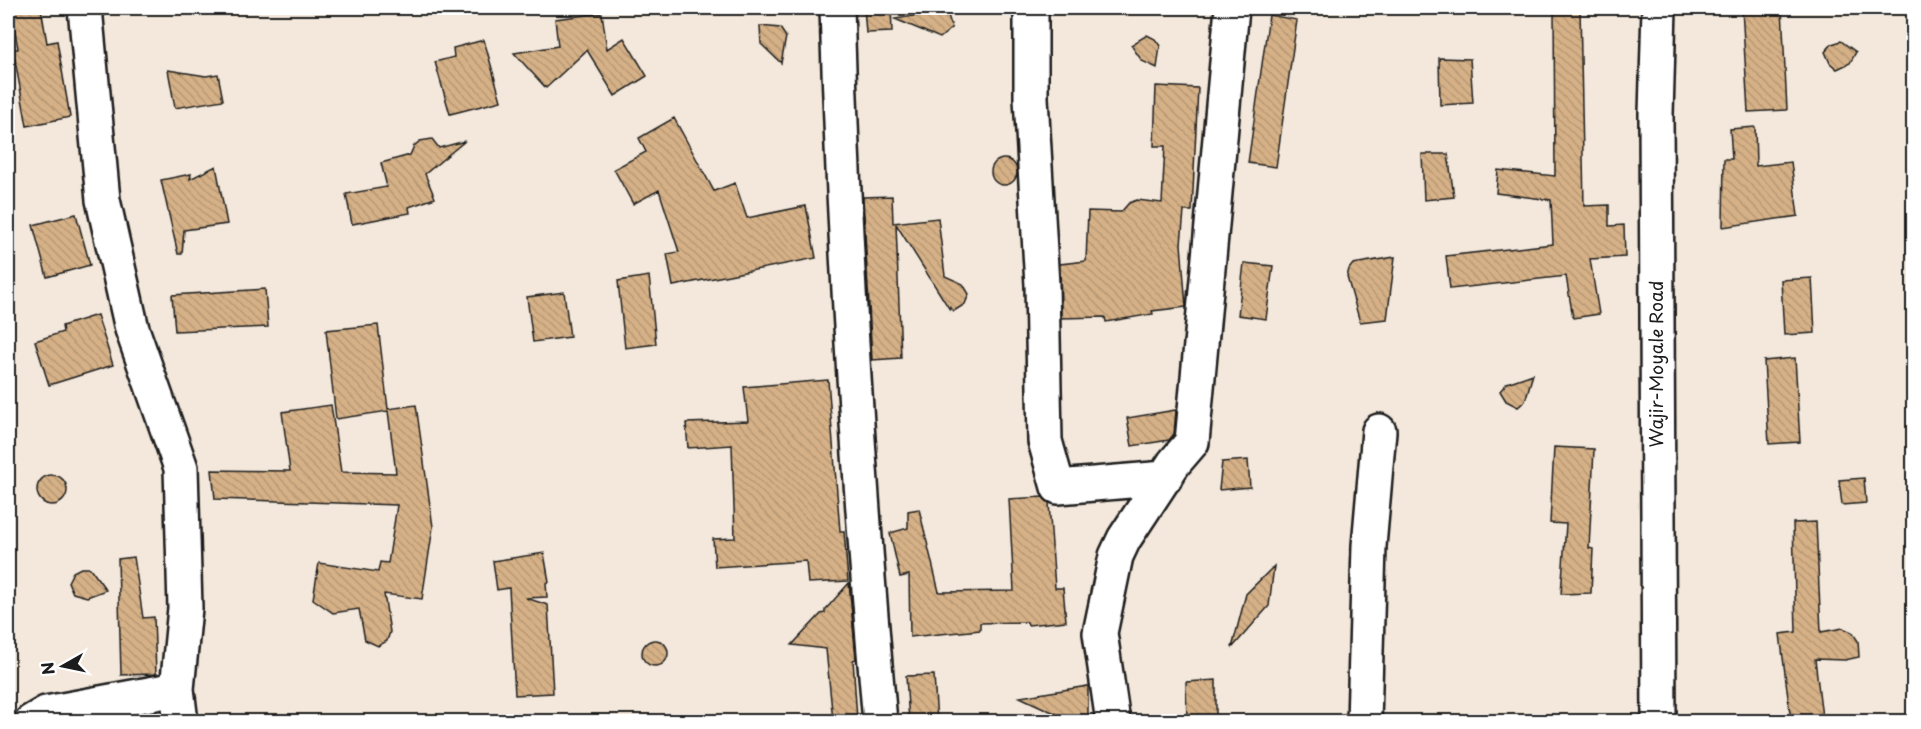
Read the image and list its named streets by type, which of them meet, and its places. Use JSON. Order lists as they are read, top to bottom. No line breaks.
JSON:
{"streets":{"street":["Wajir-Moyale Road"]},"north":"left"}
